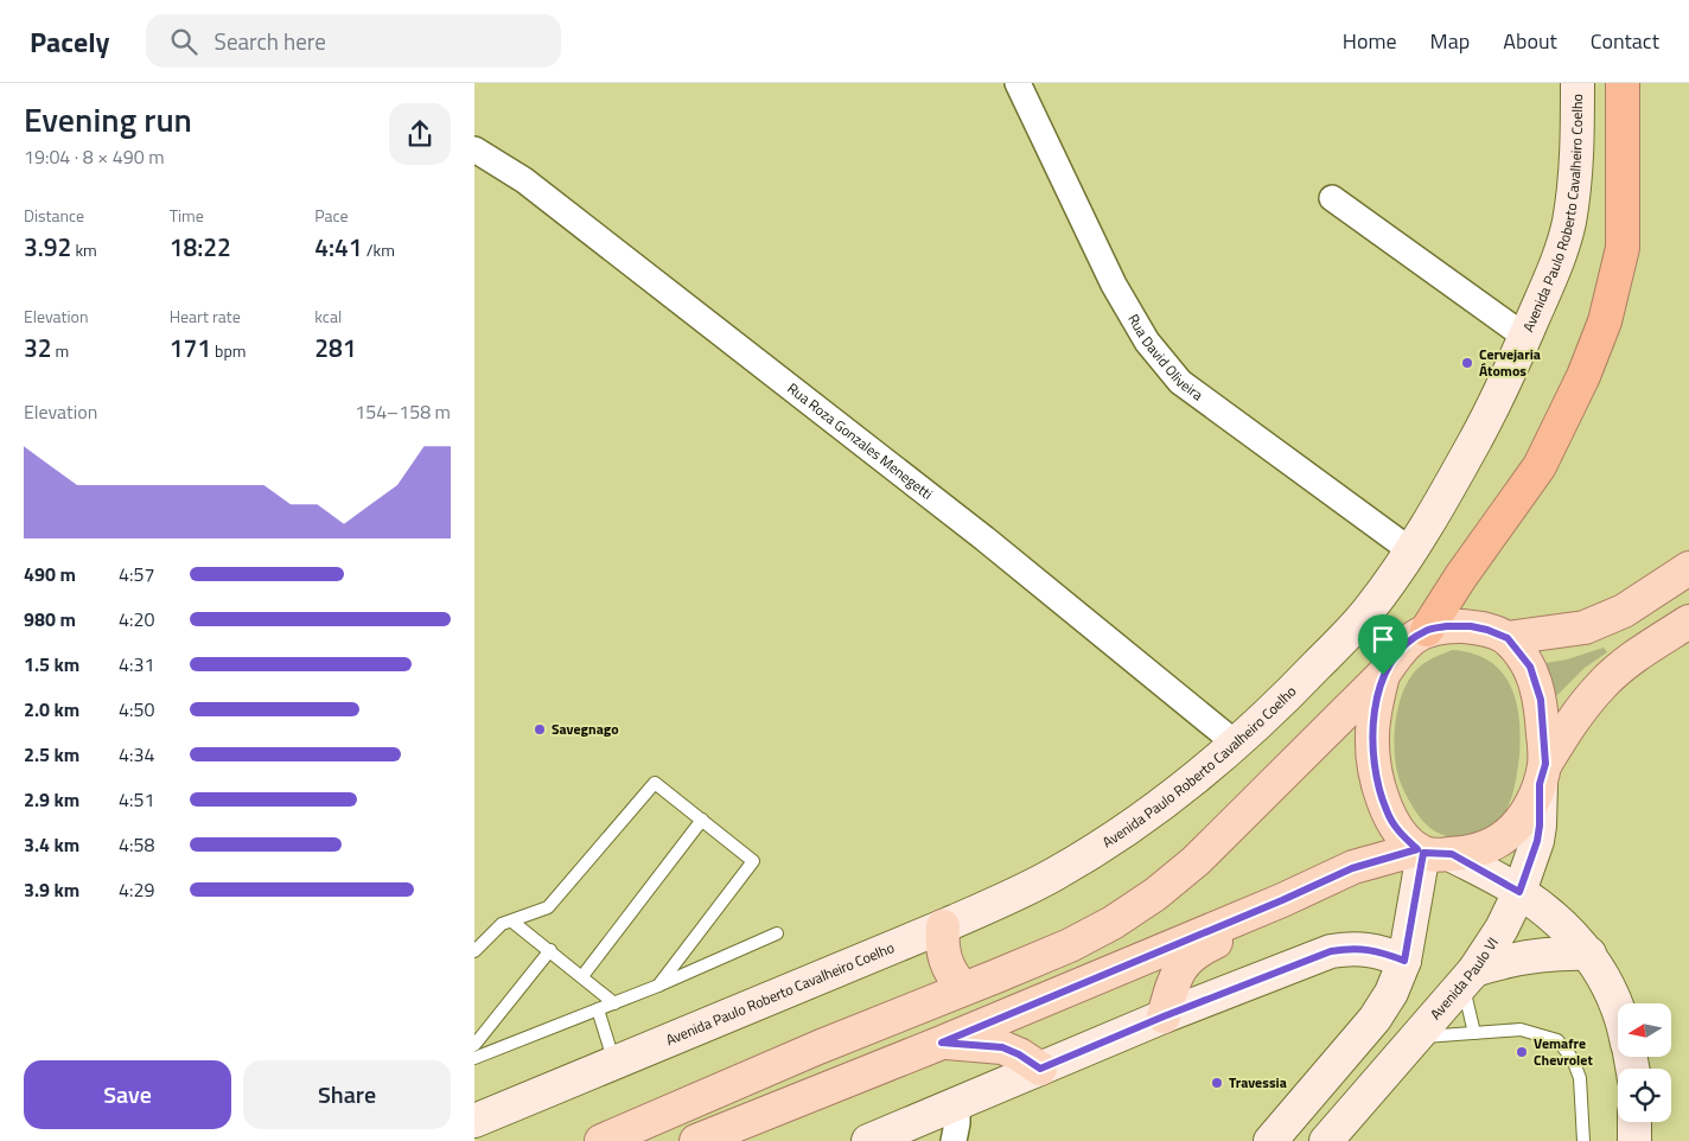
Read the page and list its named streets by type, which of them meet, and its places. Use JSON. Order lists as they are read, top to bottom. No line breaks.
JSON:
{"streets":{"street":["Avenida Paulo Roberto Cavalheiro Coelho","Rua David Oliveira","Rua Roza Gonzales Menegetti","Avenida Paulo VI"]},"crossings":[["Avenida Paulo Roberto Cavalheiro Coelho","Rua David Oliveira"],["Avenida Paulo Roberto Cavalheiro Coelho","Rua Roza Gonzales Menegetti"]],"places":["Cervejaria Átomos","Savegnago","Vemafre Chevrolet","Travessia"],"north":"left","page":{"header":"Pacely","search":"Search here","nav":["Home","Map","About","Contact"],"heading":["Evening run","19:04 · 8 × 490 m"],"stats":[["Distance","3.92 km"],["Time","18:22"],["Pace","4:41 /km"],["Elevation","32 m"],["Heart rate","171 bpm"],["kcal","281"]],"chart":["Elevation","154–158 m"],"list":[{"name":"490 m","note":"4:57"},{"name":"980 m","note":"4:20"},{"name":"1.5 km","note":"4:31"},{"name":"2.0 km","note":"4:50"},{"name":"2.5 km","note":"4:34"},{"name":"2.9 km","note":"4:51"},{"name":"3.4 km","note":"4:58"},{"name":"3.9 km","note":"4:29"}],"buttons":["Save","Share"]}}
